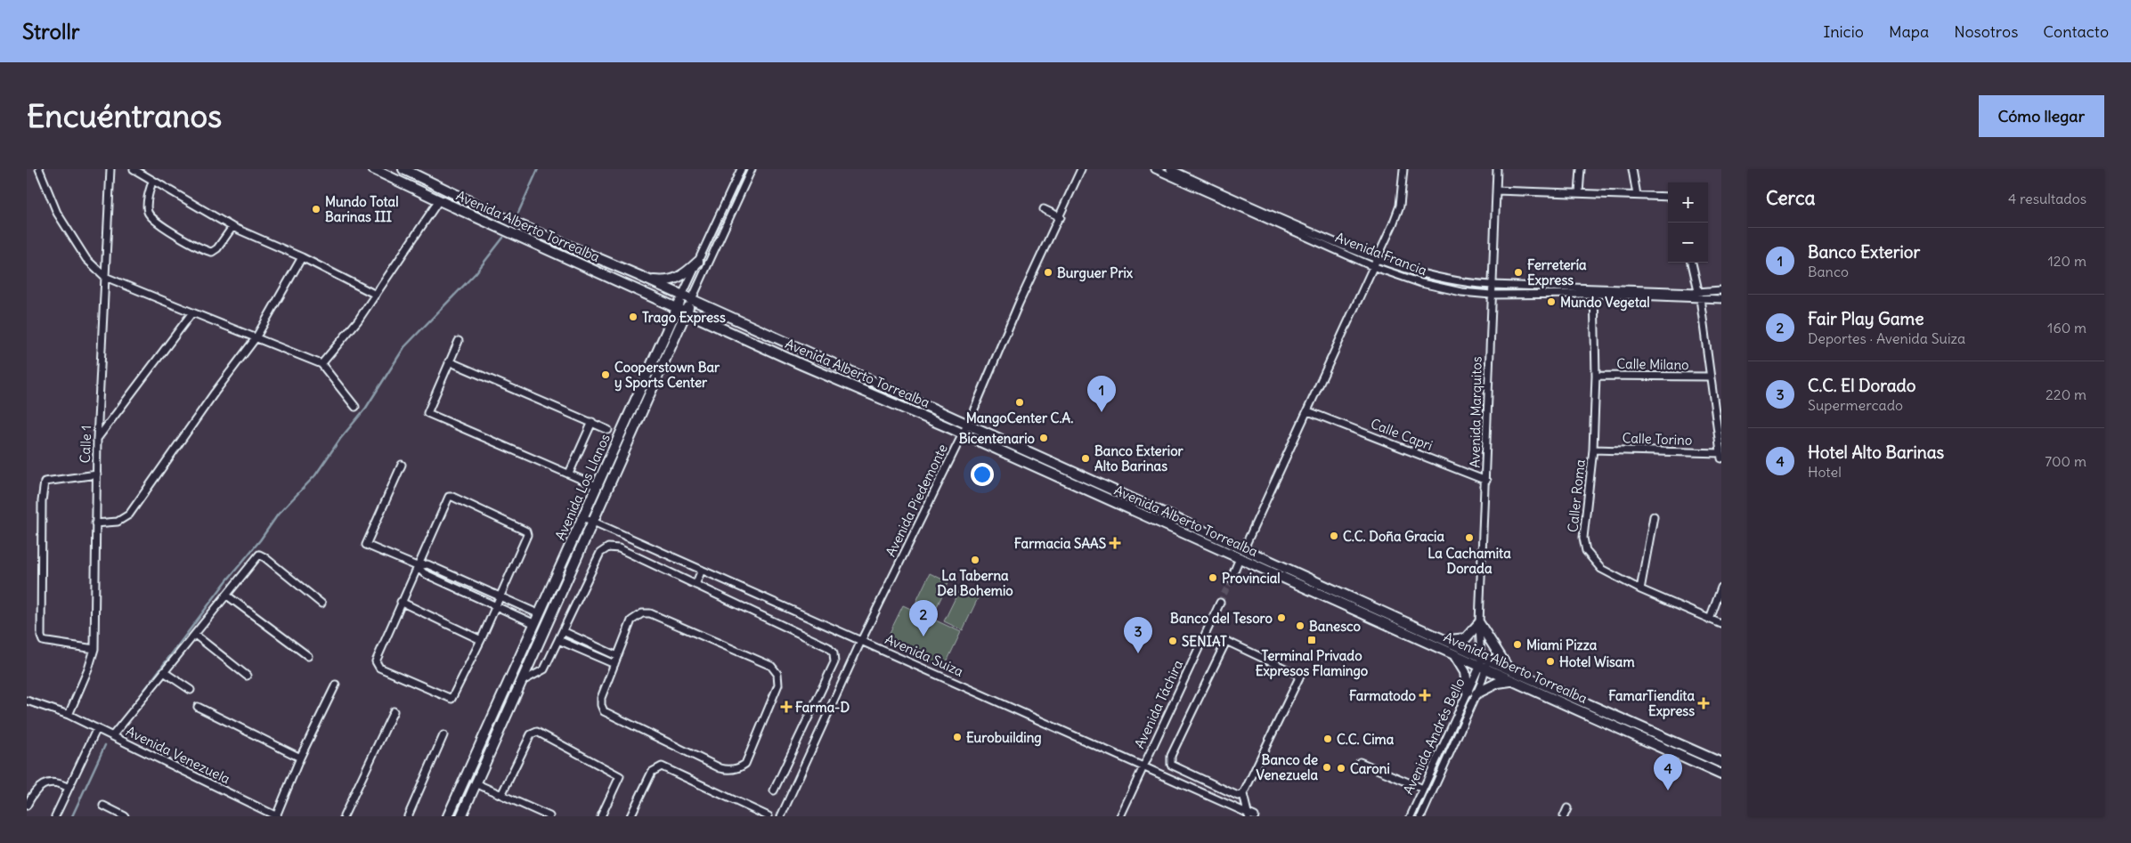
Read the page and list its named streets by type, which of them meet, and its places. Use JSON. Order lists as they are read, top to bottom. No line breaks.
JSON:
{"streets":{"main road":["Avenida Alberto Torrealba","Avenida Los Llanos"],"street":["Avenida Francia","Calle Milano","Avenida Marquitos","Calle Capri","Calle Torino","Calle 1","Caller Roma","Avenida Piedemonte","Avenida Suiza","Avenida Táchira","Avenida Andrés Bello","Avenida Venezuela"]},"crossings":[["Avenida Alberto Torrealba","Avenida Marquitos"],["Avenida Alberto Torrealba","Avenida Los Llanos"],["Avenida Alberto Torrealba","Avenida Piedemonte"],["Avenida Alberto Torrealba","Avenida Andrés Bello"],["Avenida Francia","Avenida Marquitos"],["Avenida Francia","Caller Roma"],["Calle Milano","Caller Roma"],["Avenida Marquitos","Calle Capri"],["Avenida Marquitos","Avenida Andrés Bello"],["Calle Torino","Caller Roma"],["Calle 1","Avenida Venezuela"],["Avenida Los Llanos","Avenida Suiza"],["Avenida Piedemonte","Avenida Suiza"],["Avenida Suiza","Avenida Táchira"]],"places":{"other":["Mundo Total Barinas III","Burguer Prix","Ferretería Express","Mundo Vegetal","Trago Express","Cooperstown Bar y Sports Center","MangoCenter C.A.","Bicentenario","Banco Exterior Alto Barinas","C.C. Doña Gracia","La Cachamita Dorada","La Taberna Del Bohemio","Provincial","Banco del Tesoro","Banesco","SENIAT","Miami Pizza","Hotel Wisam","Eurobuilding","C.C. Cima","Banco de Venezuela","Caroni"],"health":["Farmacia SAAS","Farmatodo","FamarTiendita Express","Farma-D"],"transit":["Terminal Privado Expresos Flamingo"]},"page":{"header":"Strollr","nav":["Inicio","Mapa","Nosotros","Contacto"],"buttons":"Cómo llegar","title":"Encuéntranos","heading":["Cerca","4 resultados"],"map_buttons":["+","−"],"list":[{"mark":"1","name":"Banco Exterior","note":"Banco","value":"120 m"},{"mark":"2","name":"Fair Play Game","note":"Deportes · Avenida Suiza","value":"160 m"},{"mark":"3","name":"C.C. El Dorado","note":"Supermercado","value":"220 m"},{"mark":"4","name":"Hotel Alto Barinas","note":"Hotel","value":"700 m"}],"pins":["1","2","3","4"]}}
